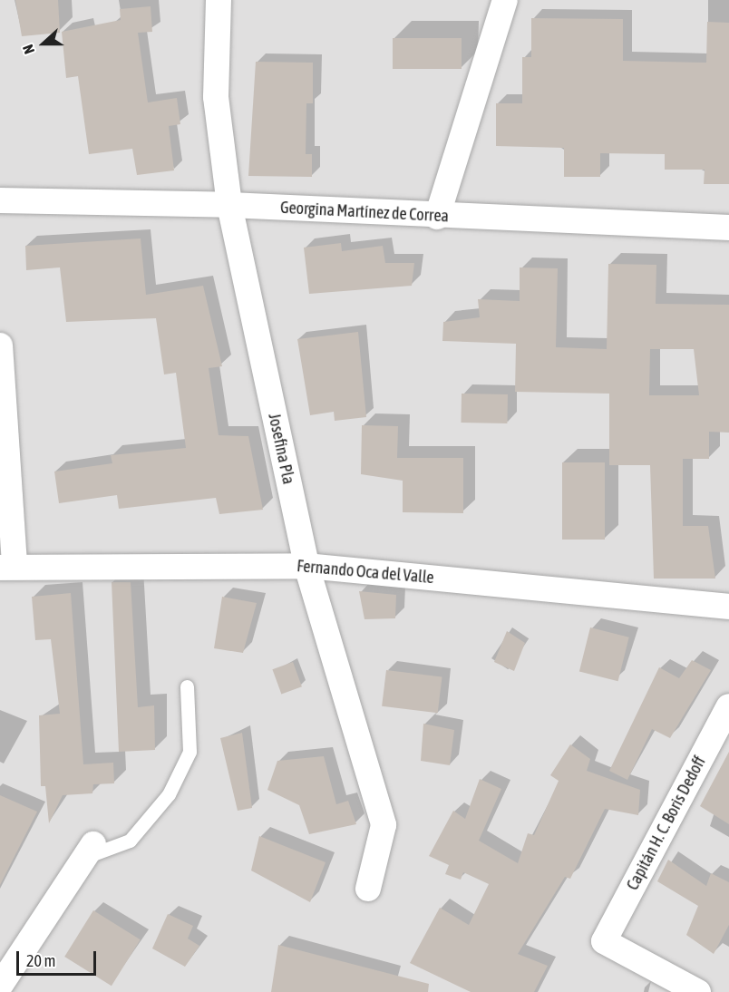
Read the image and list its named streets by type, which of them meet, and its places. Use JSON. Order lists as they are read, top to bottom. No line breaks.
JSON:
{"streets":{"street":["Georgina Martínez de Correa","Josefina Pla","Fernando Oca del Valle","Capitán H. C. Boris Dedoff"]},"crossings":[["Georgina Martínez de Correa","Josefina Pla"],["Josefina Pla","Fernando Oca del Valle"]],"scale_bar":"20 m","north":"left"}
